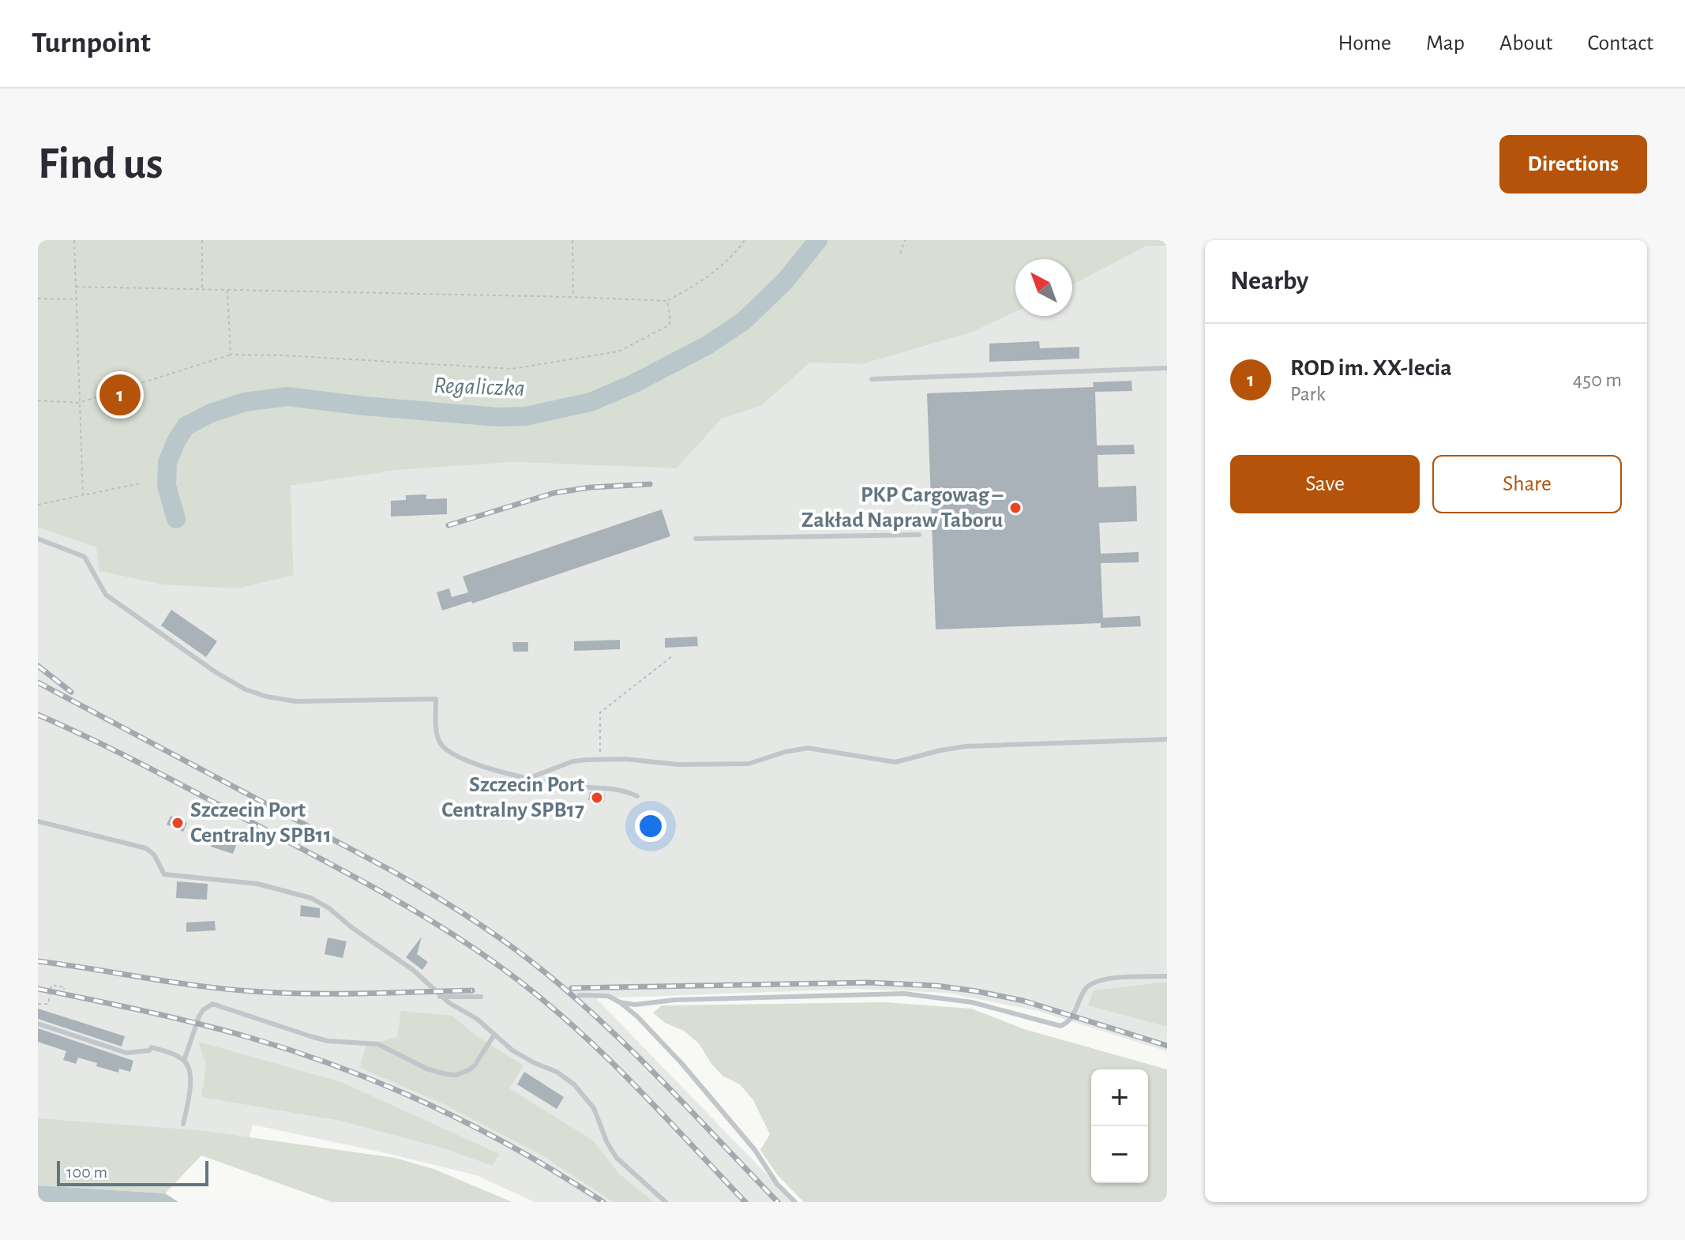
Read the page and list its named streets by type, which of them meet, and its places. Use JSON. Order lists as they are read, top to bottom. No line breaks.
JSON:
{"water":["Regaliczka"],"places":["PKP Cargowag – Zakład Napraw Taboru","Szczecin Port Centralny SPB17","Szczecin Port Centralny SPB11"],"scale_bar":"100 m","north":"top left","page":{"header":"Turnpoint","nav":["Home","Map","About","Contact"],"buttons":["Directions",["Save","Share"]],"title":"Find us","heading":"Nearby","list":[{"mark":"1","name":"ROD im. XX-lecia","note":"Park","value":"450 m"}],"pins":"1","map_buttons":["+","−"],"scale":"100 m"}}
